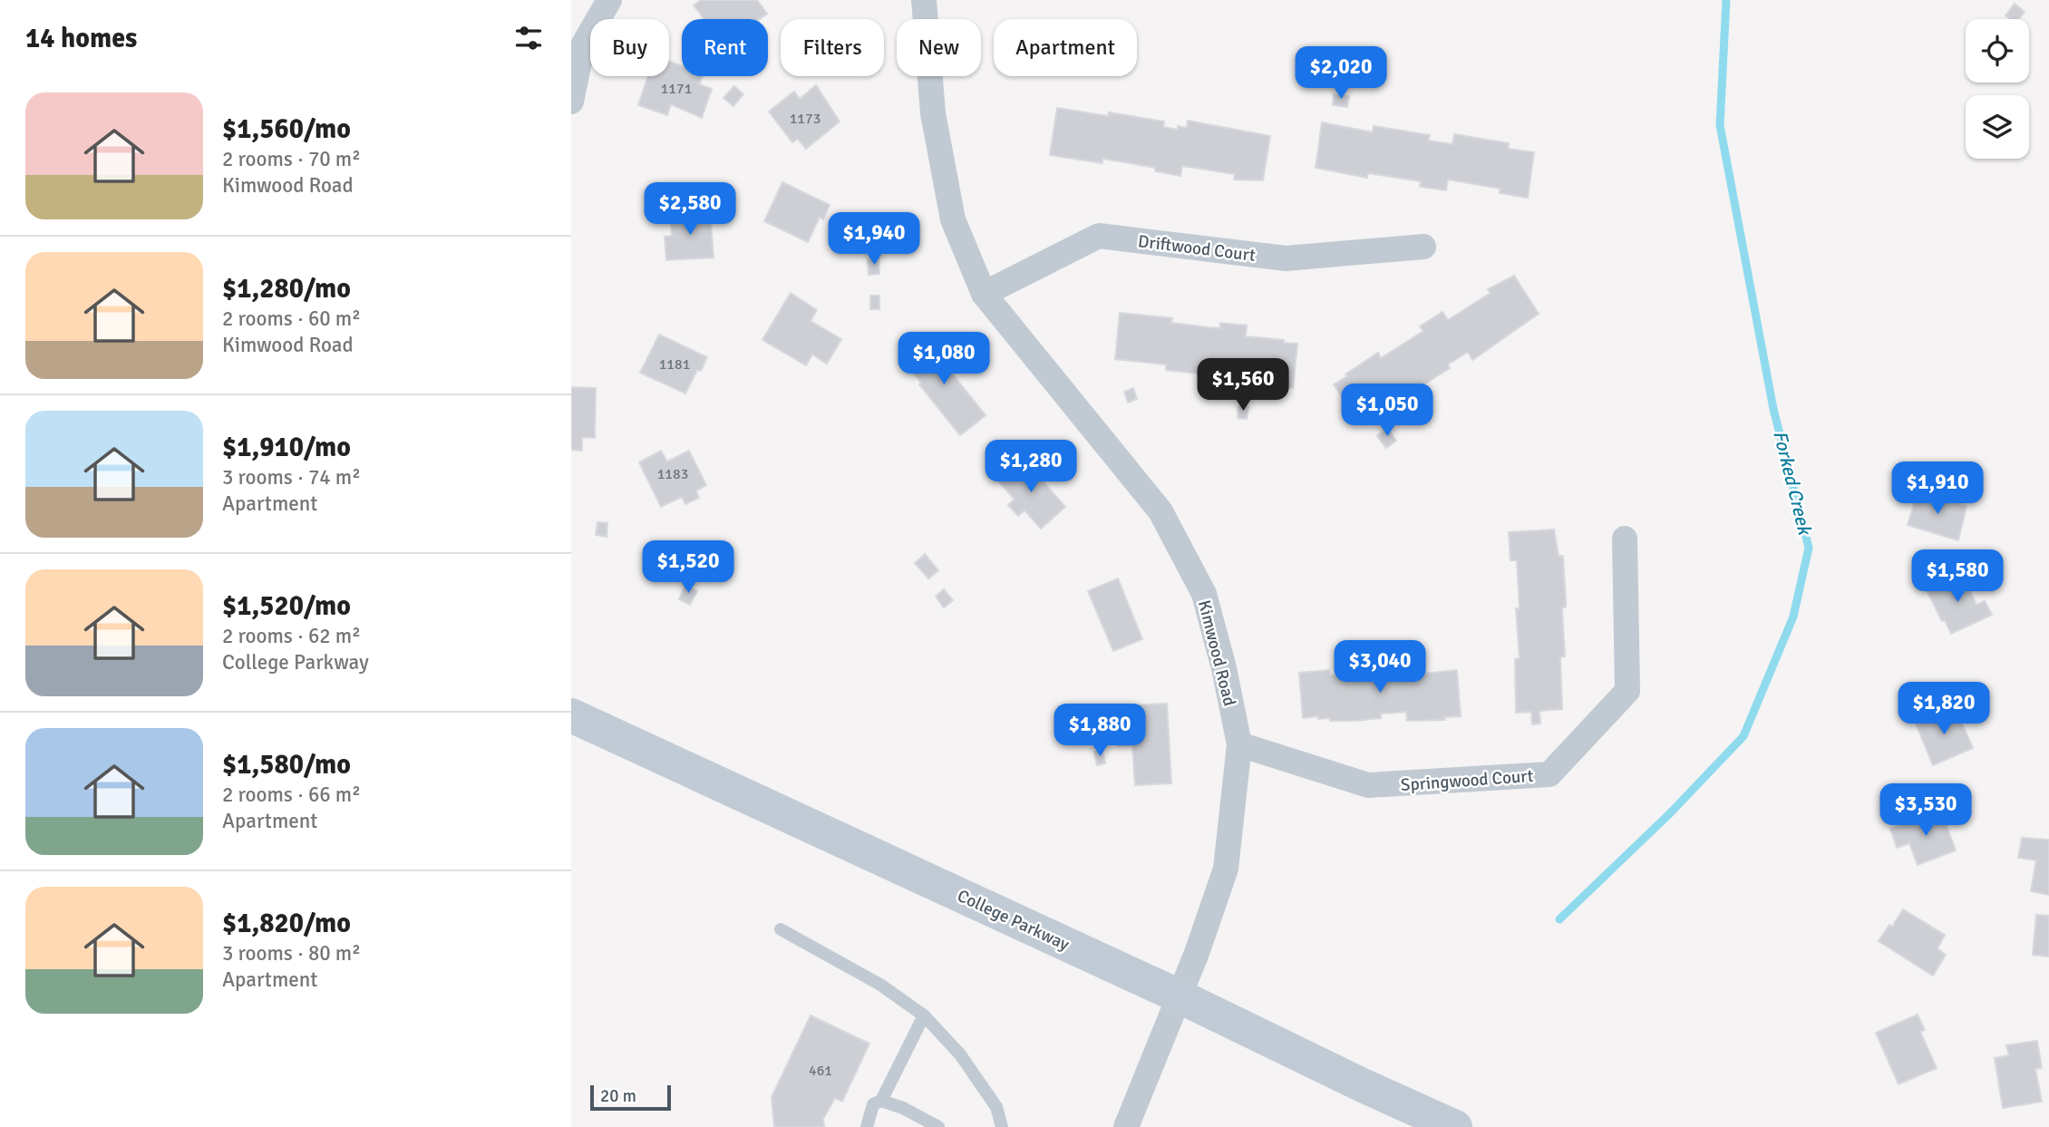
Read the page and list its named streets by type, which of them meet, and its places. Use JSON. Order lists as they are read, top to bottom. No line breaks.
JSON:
{"streets":{"main road":["College Parkway"],"street":["Driftwood Court","Kimwood Road","Springwood Court"]},"crossings":[["Driftwood Court","Kimwood Road"],["Kimwood Road","Springwood Court"],["Kimwood Road","College Parkway"]],"water":["Forked Creek"],"house_numbers":["1171","1173","1181","1183","461"],"scale_bar":"20 m","page":{"heading":"14 homes","chip":["Buy","Rent","Filters","New","Apartment"],"price":["$2,020","$2,580","$1,940","$1,080","$1,560","$1,050","$1,280","$1,910","$1,520","$1,580","$3,040","$1,820","$1,880","$3,530"],"list":[{"name":"$1,560/mo","note":"2 rooms · 70 m² · Kimwood Road"},{"name":"$1,280/mo","note":"2 rooms · 60 m² · Kimwood Road"},{"name":"$1,910/mo","note":"3 rooms · 74 m² · Apartment"},{"name":"$1,520/mo","note":"2 rooms · 62 m² · College Parkway"},{"name":"$1,580/mo","note":"2 rooms · 66 m² · Apartment"},{"name":"$1,820/mo","note":"3 rooms · 80 m² · Apartment"}],"scale":"20 m"}}
